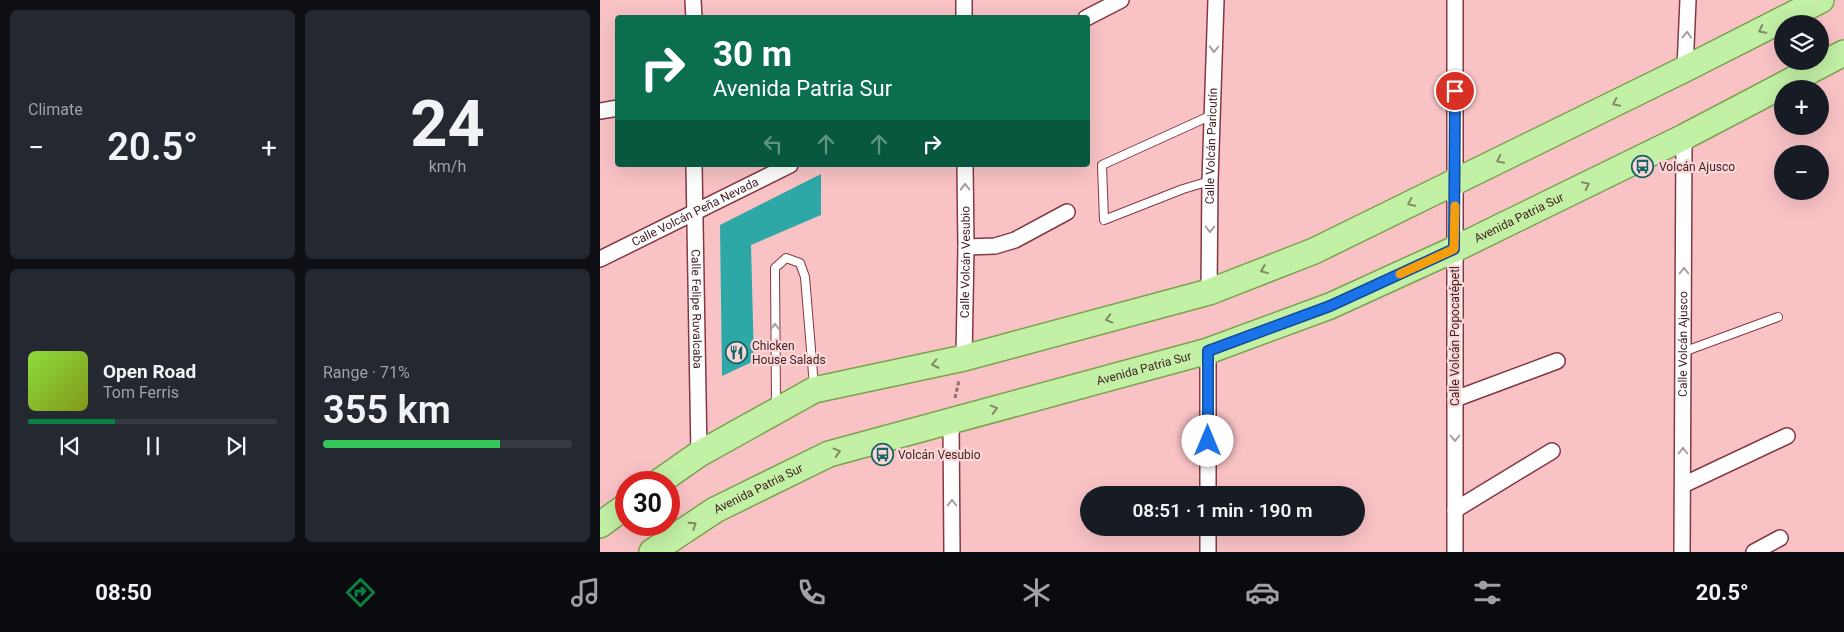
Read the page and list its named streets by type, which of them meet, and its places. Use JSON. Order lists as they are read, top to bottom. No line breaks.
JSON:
{"streets":{"main road":["Avenida Patria Sur"],"street":["Calle Volcán Paricutín","Calle Volcán Peña Nevada","Calle Volcán Vesubio","Calle Felipe Ruvalcaba","Calle Volcán Popocatépetl","Calle Volcán Ajusco"]},"crossings":[["Calle Volcán Peña Nevada","Calle Felipe Ruvalcaba"],["Avenida Patria Sur","Calle Volcán Popocatépetl"],["Avenida Patria Sur","Calle Volcán Ajusco"]],"one_way":["Calle Volcán Paricutín","Calle Volcán Vesubio","Calle Volcán Ajusco"],"places":{"bus stop":["Volcán Ajusco","Volcán Vesubio"],"restaurant":["Chicken House Salads"]},"page":{"tile":["Climate",["24","km/h"],["Range · 71%","355 km"]],"map_buttons":["+","−"],"turn":["30 m","Avenida Patria Sur"],"heat":["−","20.5°","+"],"song":["Open Road","Tom Ferris"],"limit":"30","trip":"08:51 · 1 min · 190 m","tabs":["08:50","20.5°"]}}
